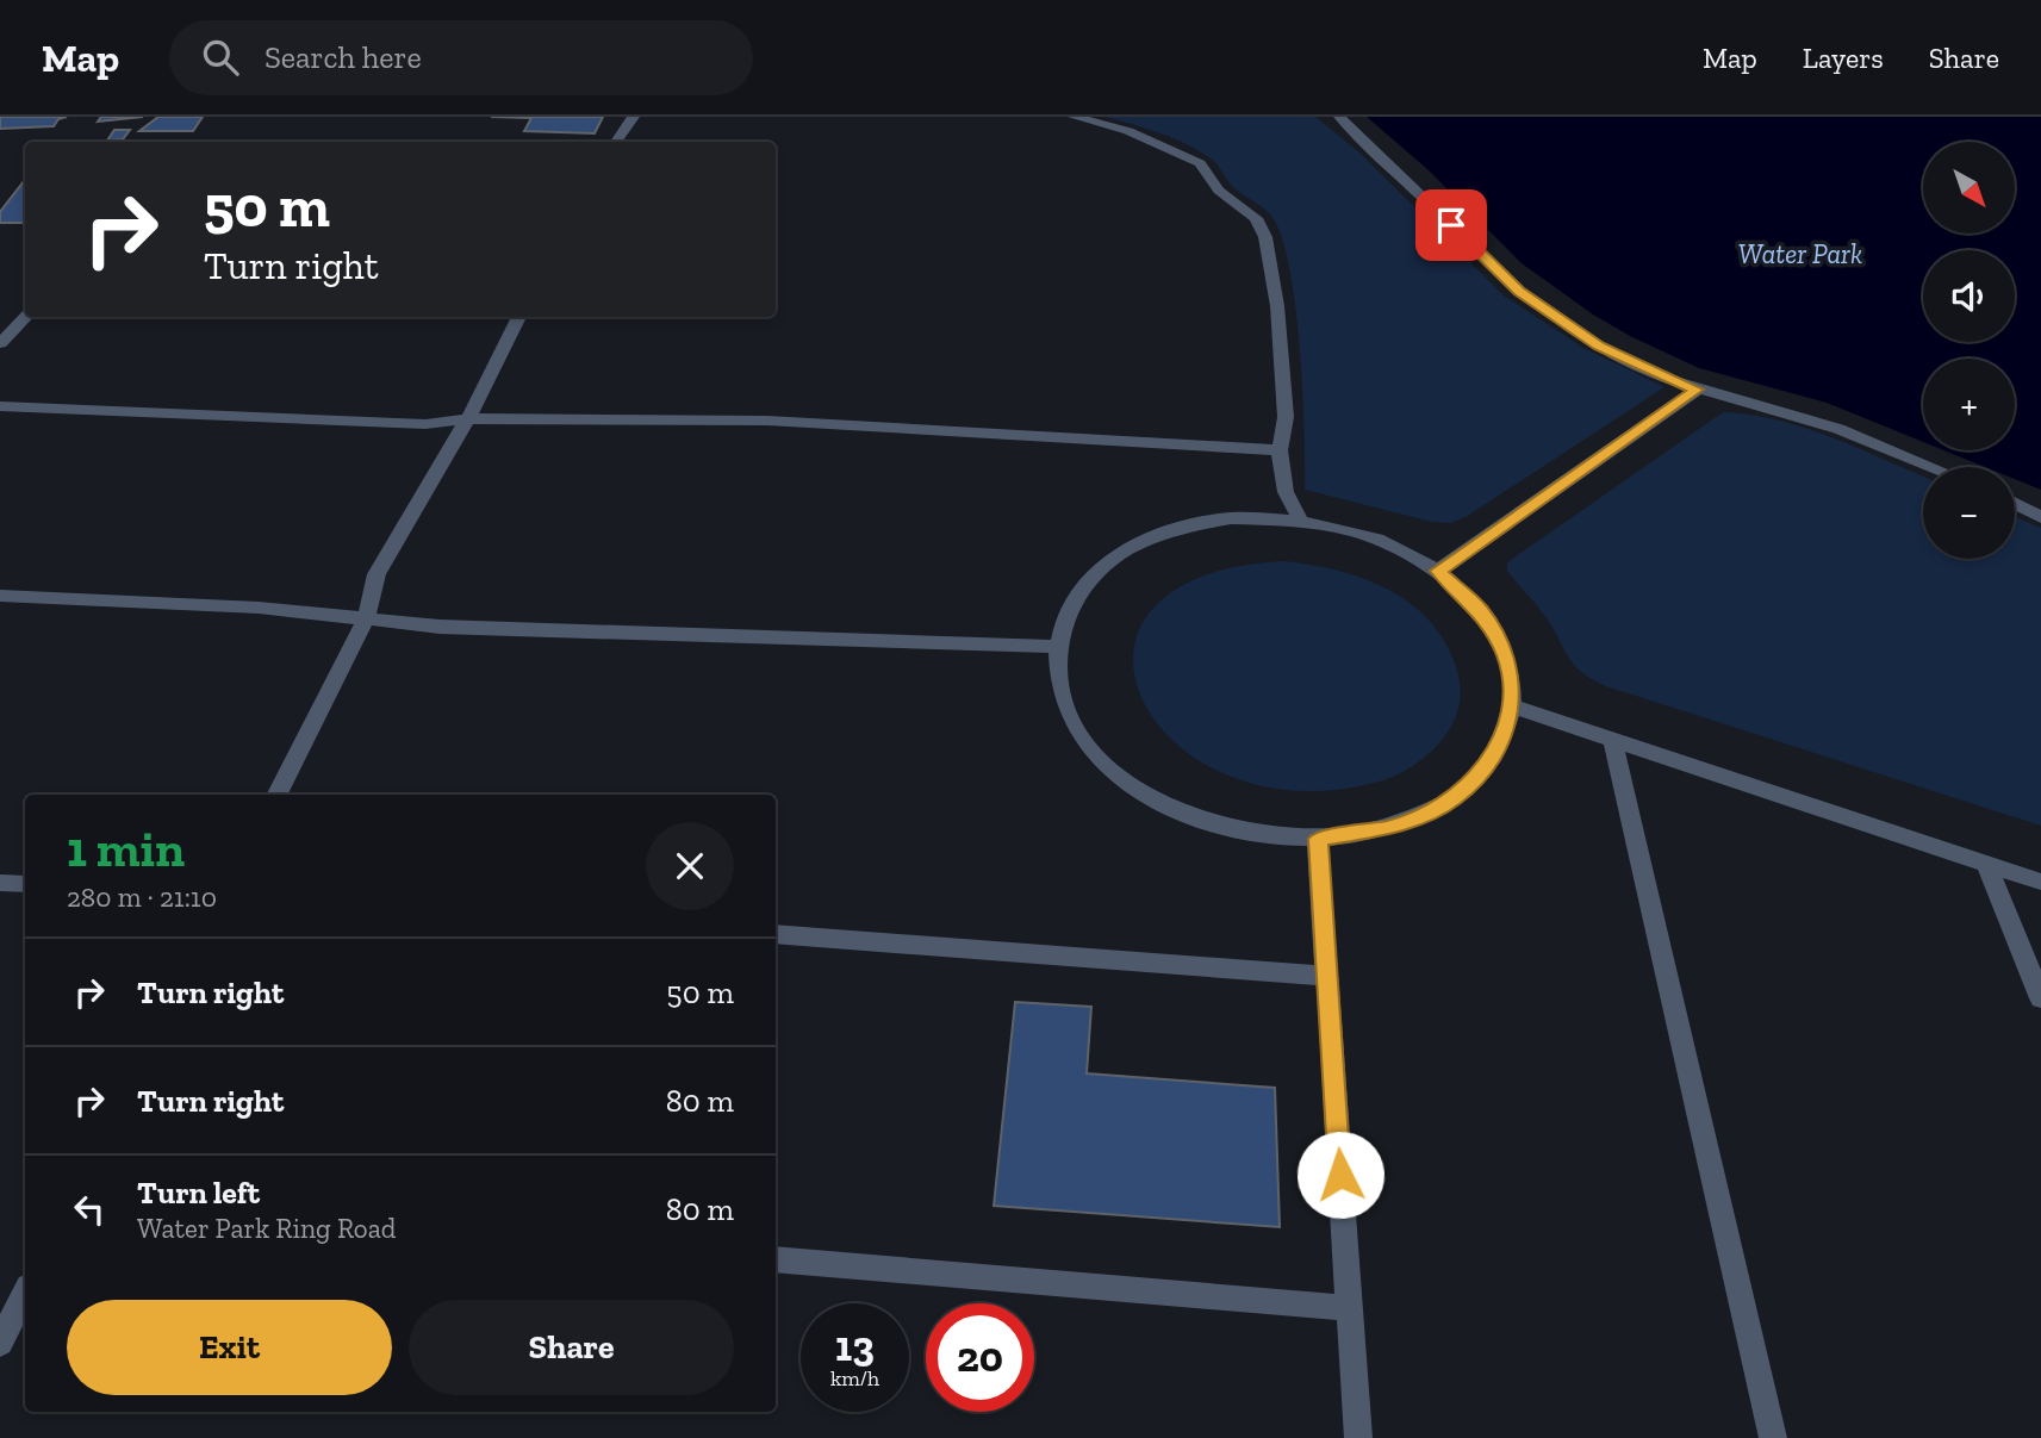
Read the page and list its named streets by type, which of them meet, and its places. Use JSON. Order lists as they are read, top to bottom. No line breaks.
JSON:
{"water":["Water Park"],"north":"bottom right","page":{"header":"Map","search":"Search here","nav":["Map","Layers","Share"],"map_buttons":["+","−"],"turn":["50 m","Turn right"],"heading":["1 min","280 m · 21:10"],"list":[{"name":"Turn right","value":"50 m"},{"name":"Turn right","value":"80 m"},{"name":"Turn left","note":"Water Park Ring Road","value":"80 m"}],"buttons":["Exit","Share"],"speed":"13 km/h","limit":"20"}}
